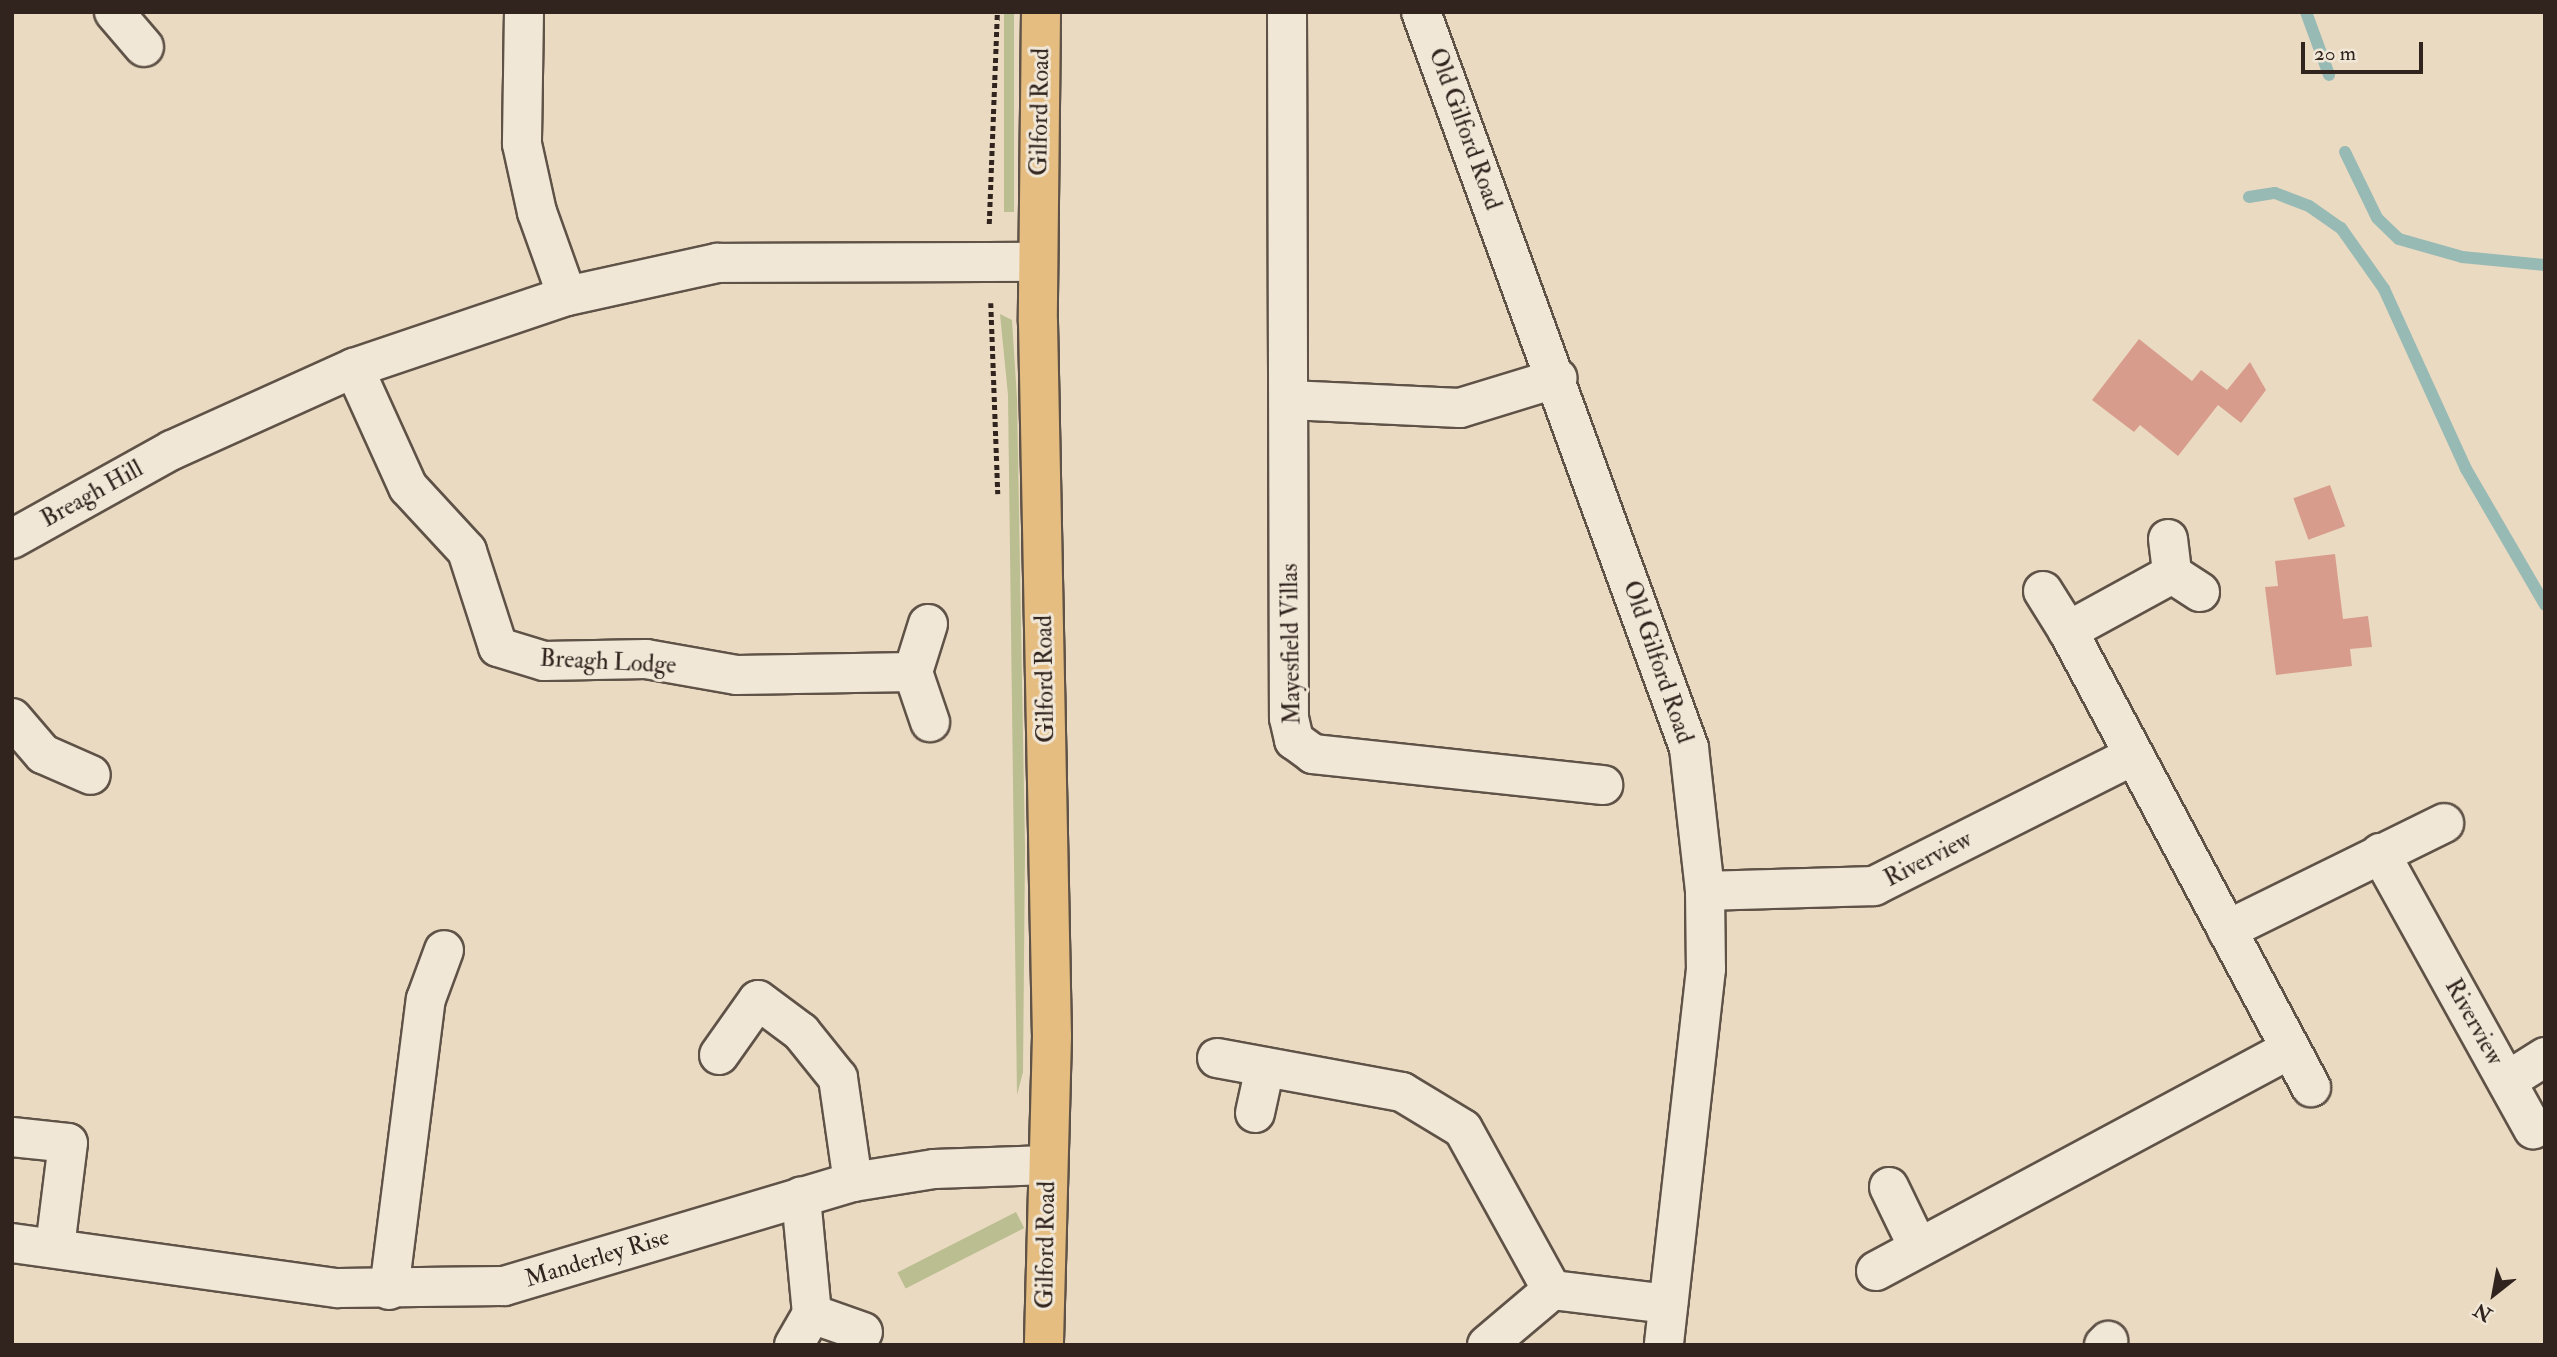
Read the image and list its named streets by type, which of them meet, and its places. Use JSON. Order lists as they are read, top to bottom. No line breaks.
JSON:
{"streets":{"main road":["Gilford Road"],"street":["Old Gilford Road","Breagh Hill","Mayesfield Villas","Breagh Lodge","Riverview","Manderley Rise"]},"crossings":[["Gilford Road","Manderley Rise"],["Old Gilford Road","Riverview"],["Breagh Hill","Breagh Lodge"]],"scale_bar":"20 m","north":"bottom left"}
